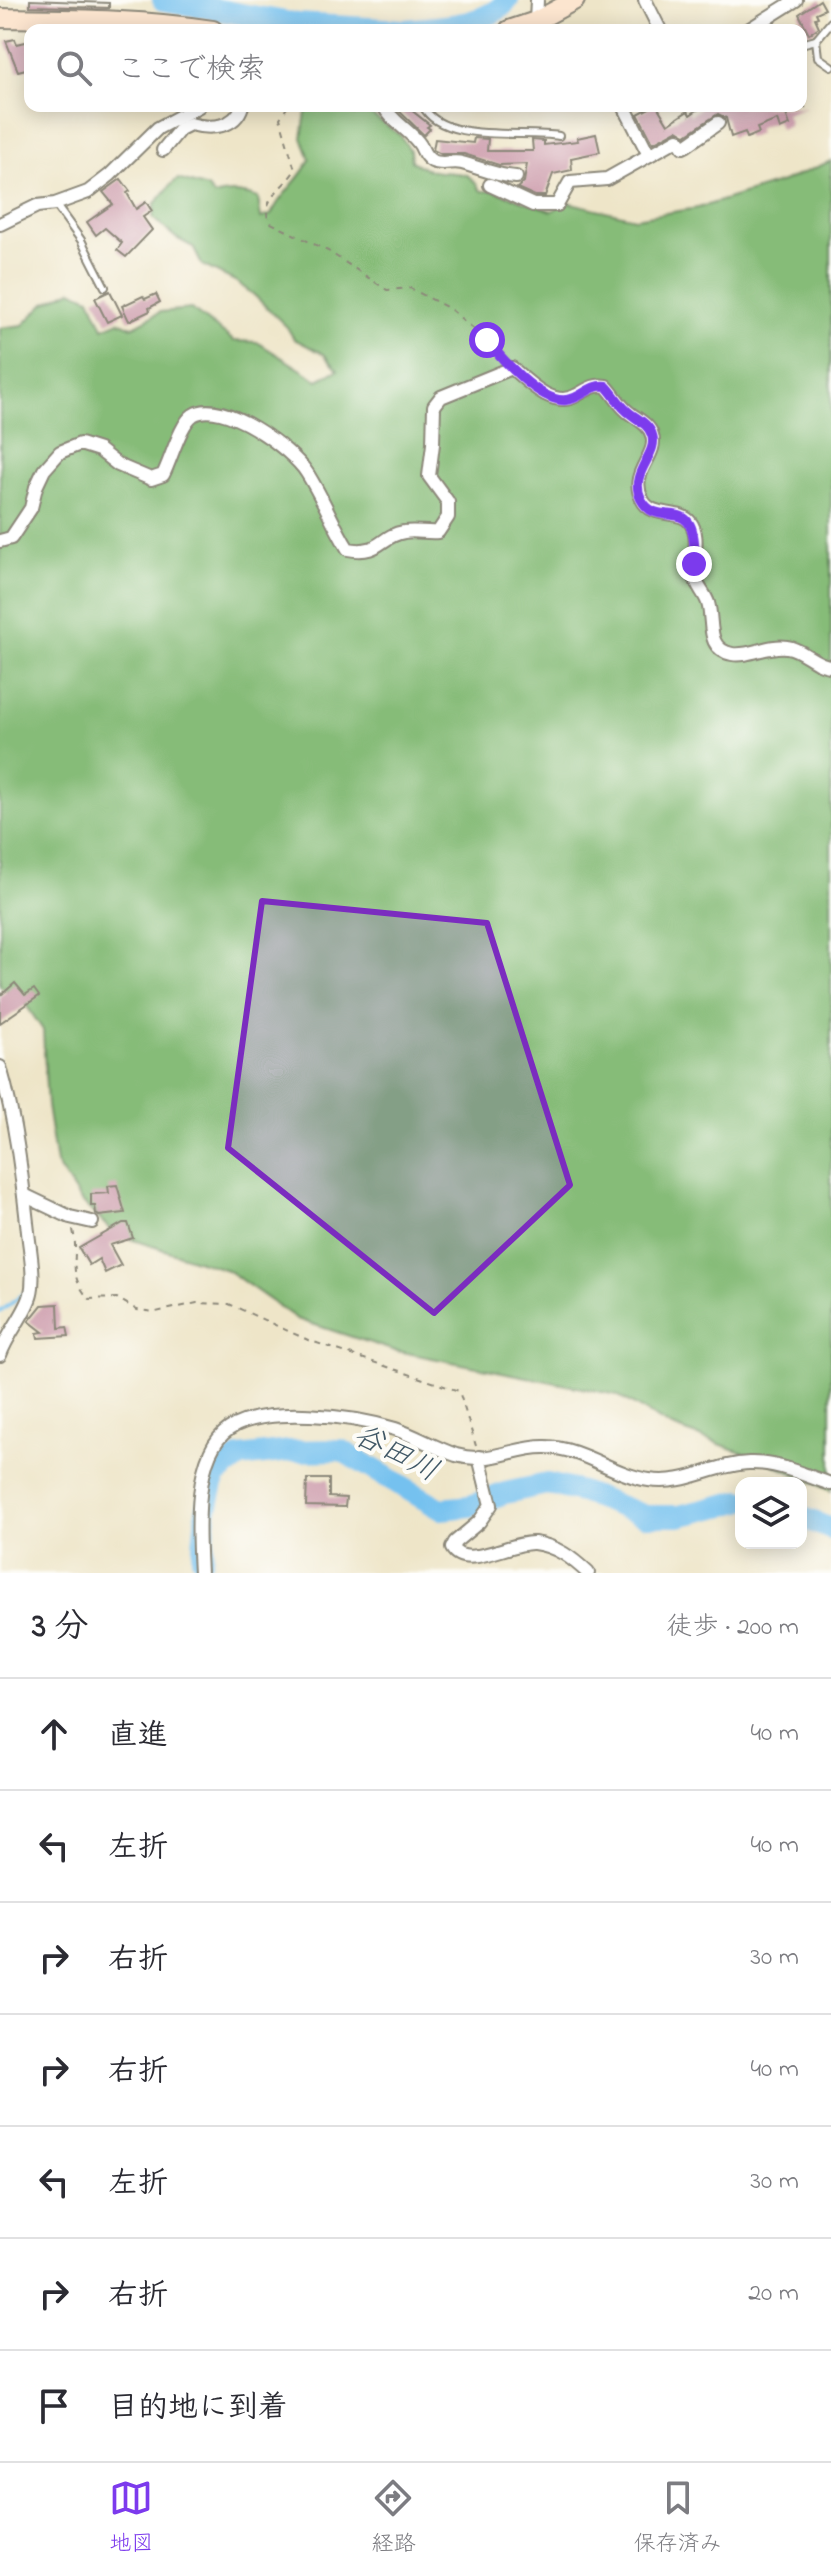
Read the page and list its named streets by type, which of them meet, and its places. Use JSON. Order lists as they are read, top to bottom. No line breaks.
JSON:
{"water":["谷田川"],"page":{"search":"ここで検索","heading":["3 分","徒歩 · 200 m"],"list":[["直進","40 m"],["左折","40 m"],["右折","30 m"],["右折","40 m"],["左折","30 m"],["右折","20 m"],"目的地に到着"],"nav":["地図","経路","保存済み"]}}
